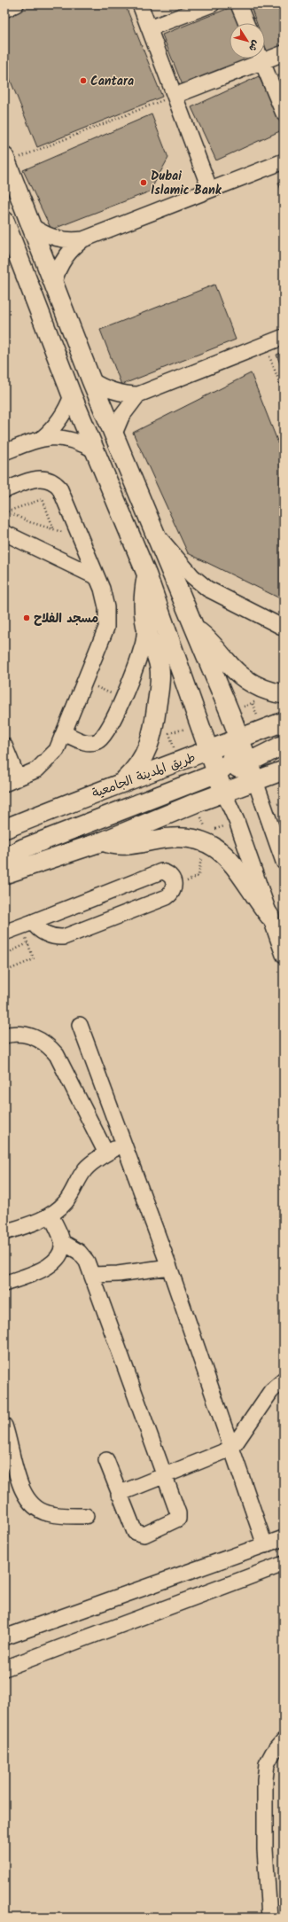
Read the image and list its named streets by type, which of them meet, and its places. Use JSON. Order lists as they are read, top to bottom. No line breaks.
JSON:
{"streets":{"main road":["طريق المدينة الجامعية"]},"places":["Cantara","Dubai Islamic Bank","مسجد الفلاح"],"north":"bottom right"}
